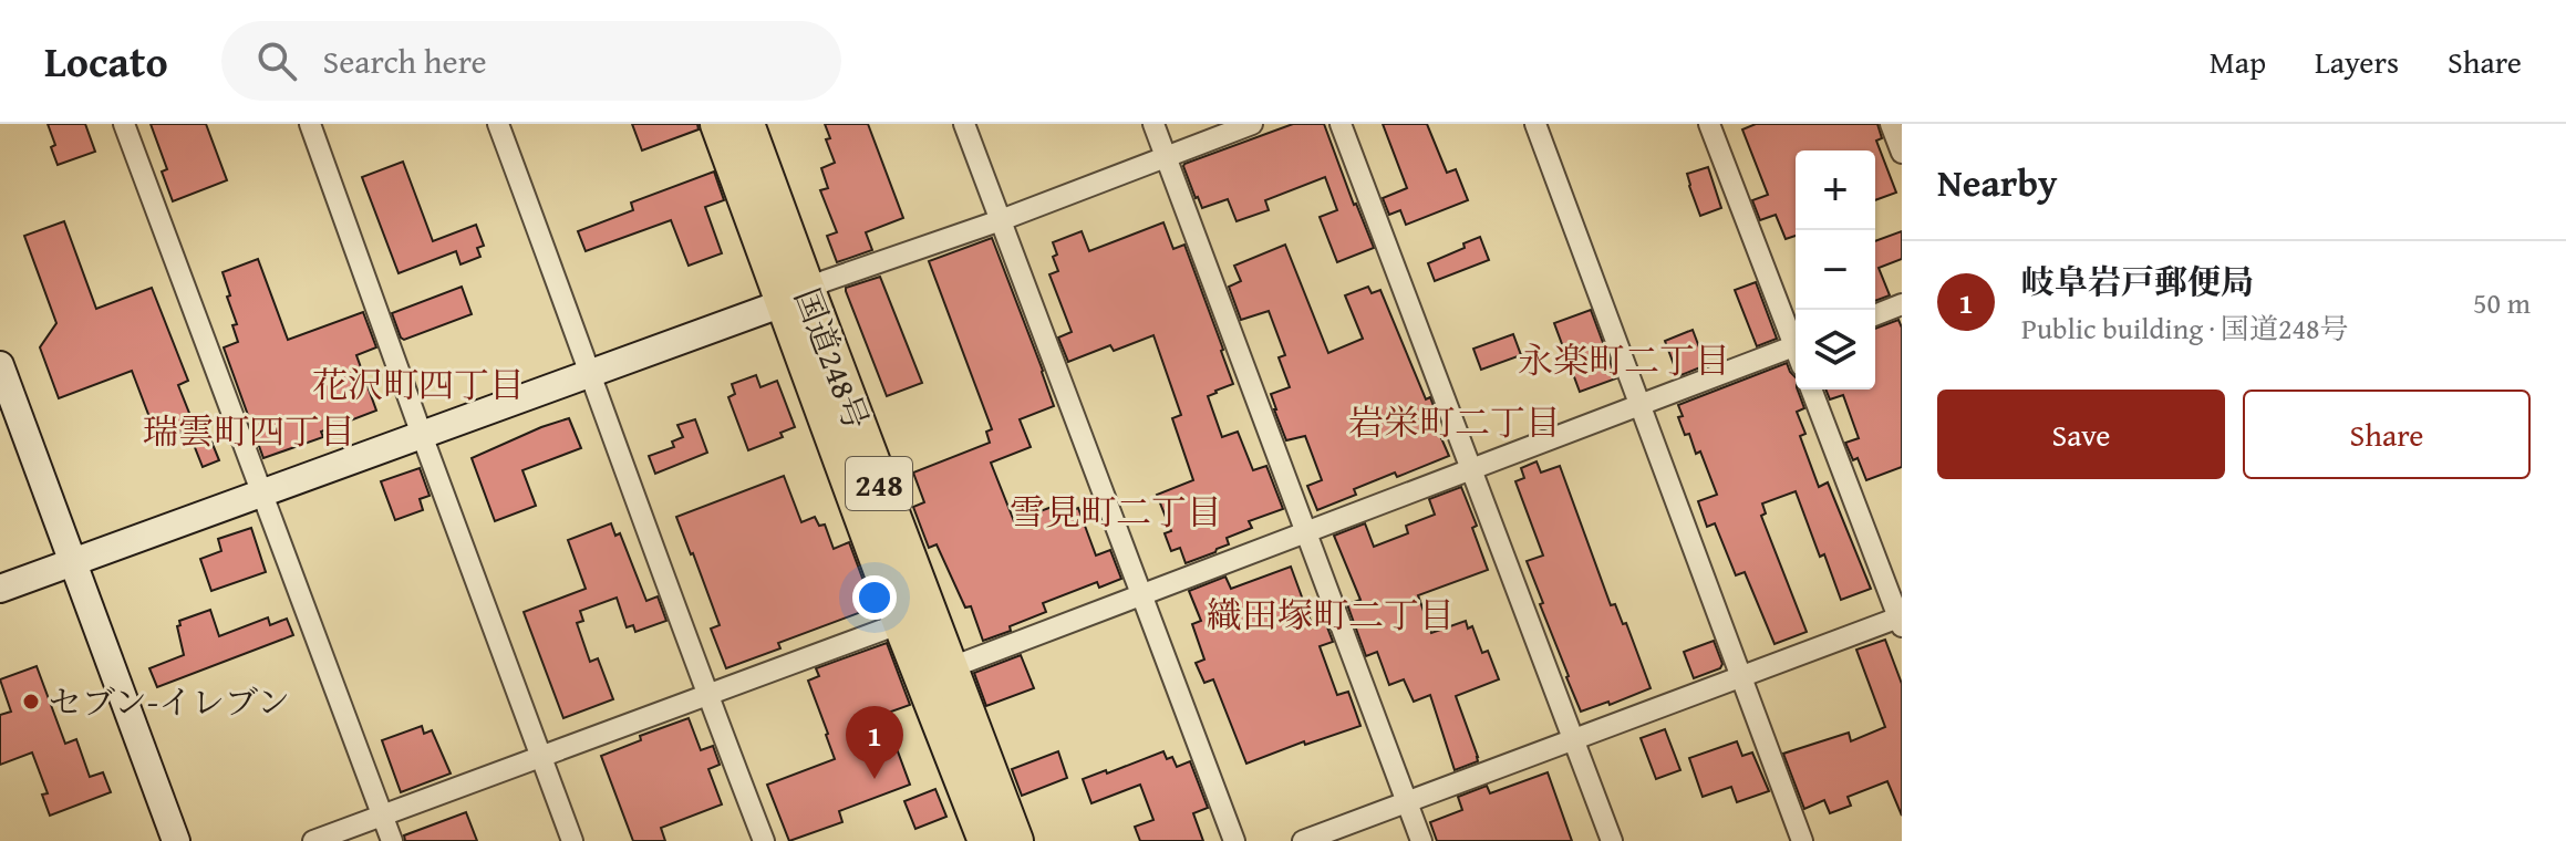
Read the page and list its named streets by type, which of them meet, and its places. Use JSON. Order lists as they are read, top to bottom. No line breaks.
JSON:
{"streets":{"highway":["国道248号","248"]},"districts":["永楽町二丁目","花沢町四丁目","岩栄町二丁目","瑞雲町四丁目","雪見町二丁目","織田塚町二丁目"],"places":["セブン-イレブン"],"page":{"header":"Locato","search":"Search here","nav":["Map","Layers","Share"],"heading":"Nearby","map_buttons":["+","−"],"list":[{"mark":"1","name":"岐阜岩戸郵便局","note":"Public building · 国道248号","value":"50 m"}],"buttons":["Save","Share"],"pins":"1"}}
